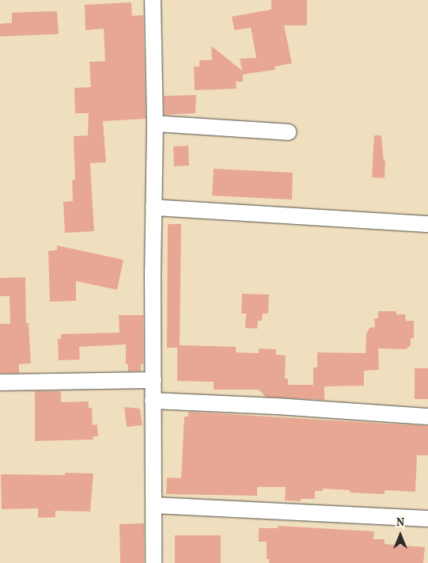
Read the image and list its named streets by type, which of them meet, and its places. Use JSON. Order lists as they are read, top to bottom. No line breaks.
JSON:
{"north":"top"}
